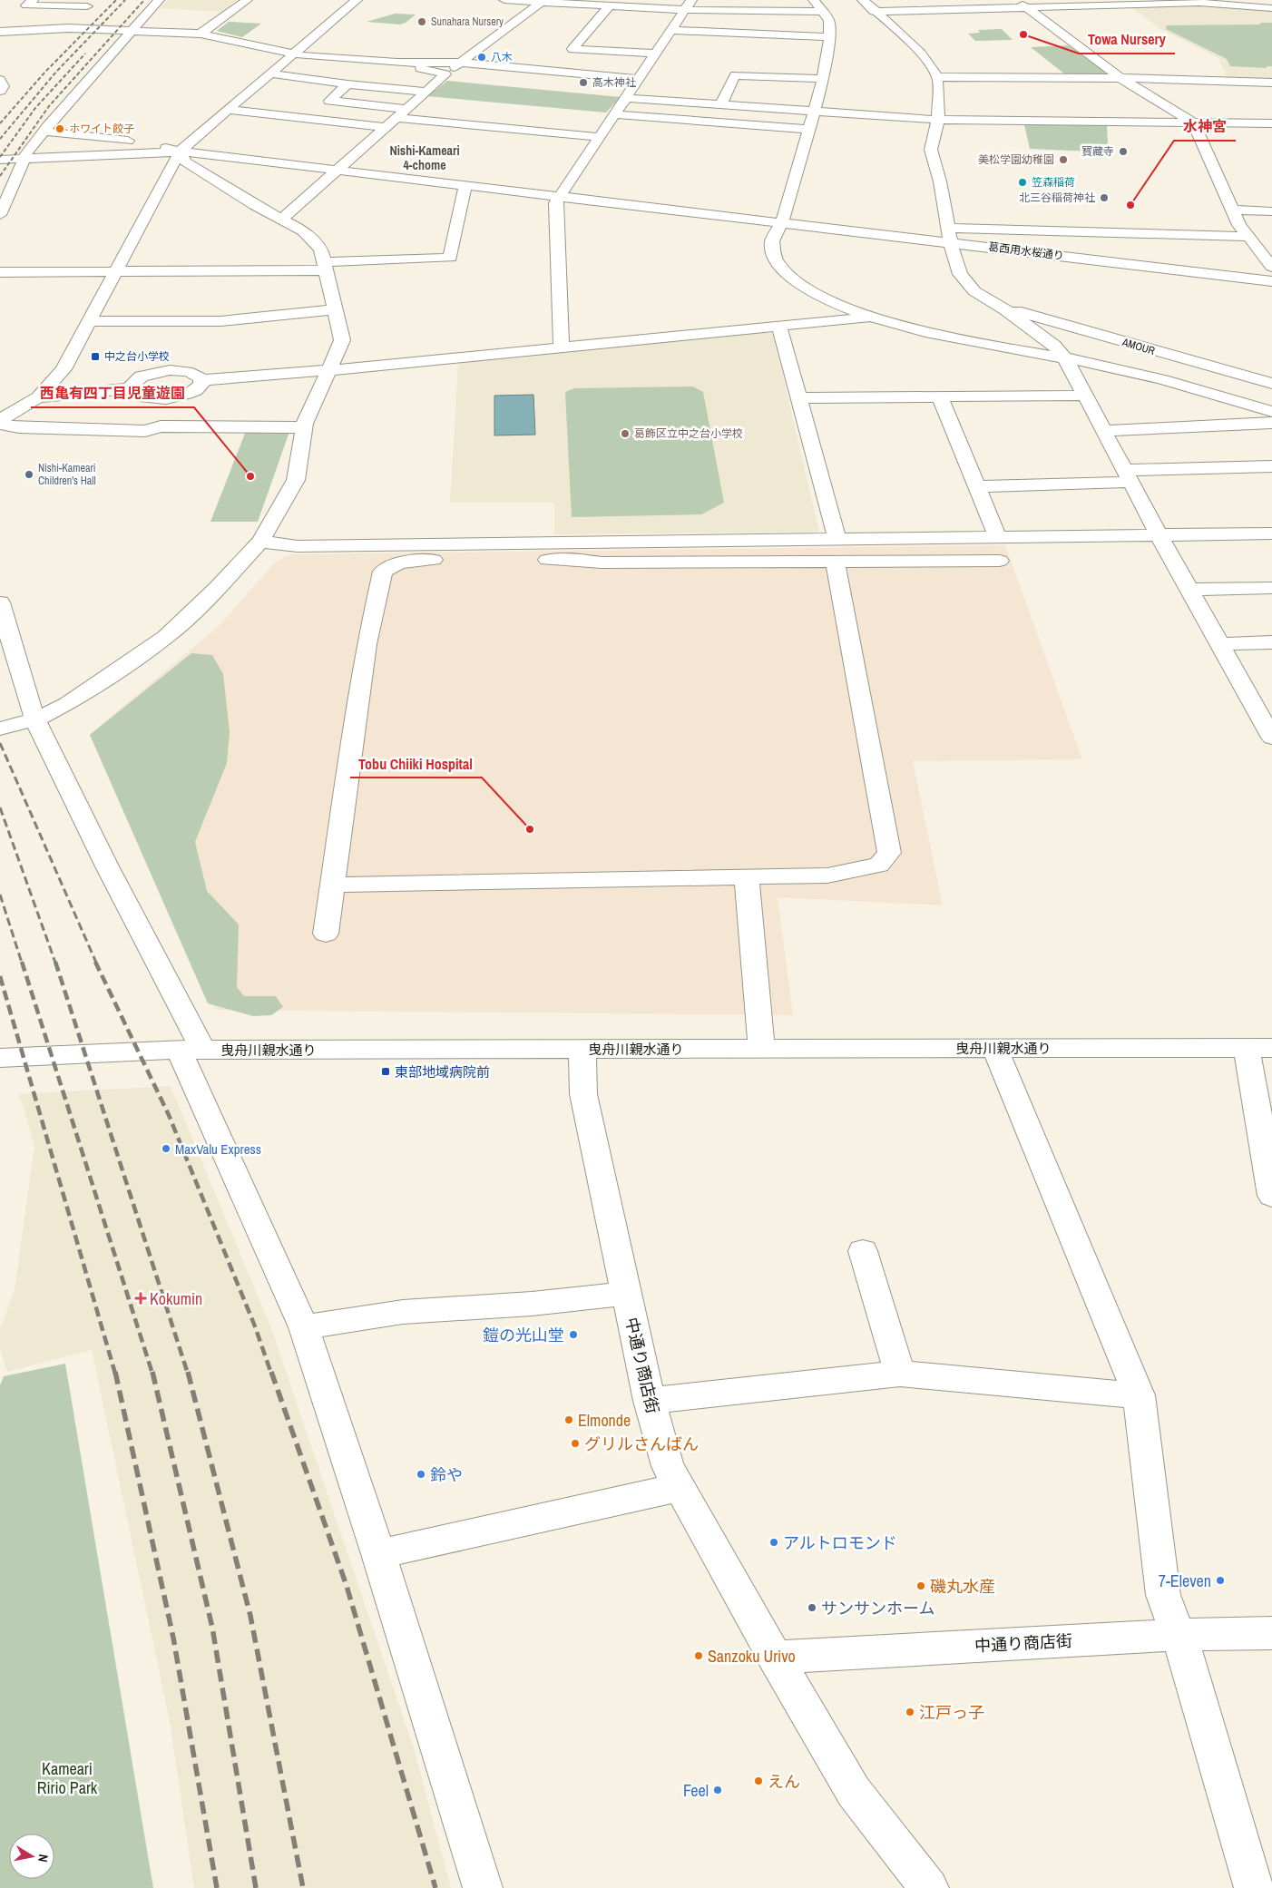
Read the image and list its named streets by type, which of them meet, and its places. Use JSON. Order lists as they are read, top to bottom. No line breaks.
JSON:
{"streets":{"street":["葛西用水桜通り","AMOUR","曳舟川親水通り","中通り商店街"]},"crossings":[["曳舟川親水通り","中通り商店街"]],"districts":["Nishi-Kameari 4-chome"],"parks":["Kameari Ririo Park"],"places":{"other":["Sunahara Nursery","Towa Nursery","八木","高木神社","ホワイト餃子","寳藏寺","美松学園幼稚園","笠森稲荷","北三谷稲荷神社","水神宮","葛飾区立中之台小学校","Nishi-Kameari Children's Hall","西亀有四丁目児童遊園","Tobu Chiiki Hospital","MaxValu Express","鎧の光山堂","Elmonde","グリルさんばん","鈴や","アルトロモンド","7-Eleven","磯丸水産","サンサンホーム","Sanzoku Urivo","江戸っ子","えん","Feel"],"transit":["中之台小学校","東部地域病院前"],"health":["Kokumin"]},"north":"right"}
